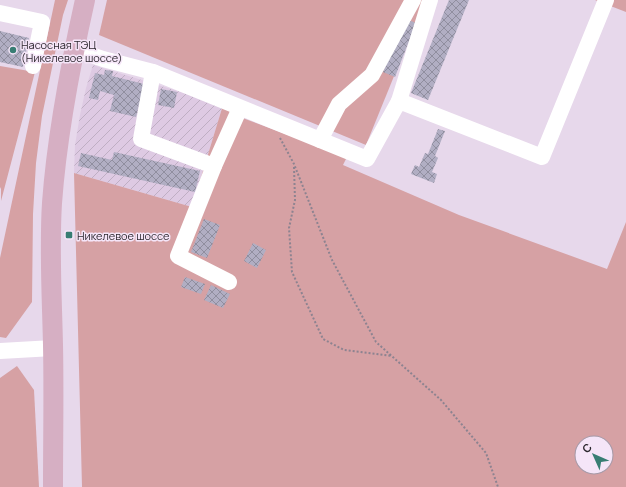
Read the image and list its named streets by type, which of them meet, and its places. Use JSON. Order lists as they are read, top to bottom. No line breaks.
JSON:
{"places":{"other":["Насосная ТЭЦ (Никелевое шоссе)"],"transit":["Никелевое шоссе"]},"north":"top left"}
